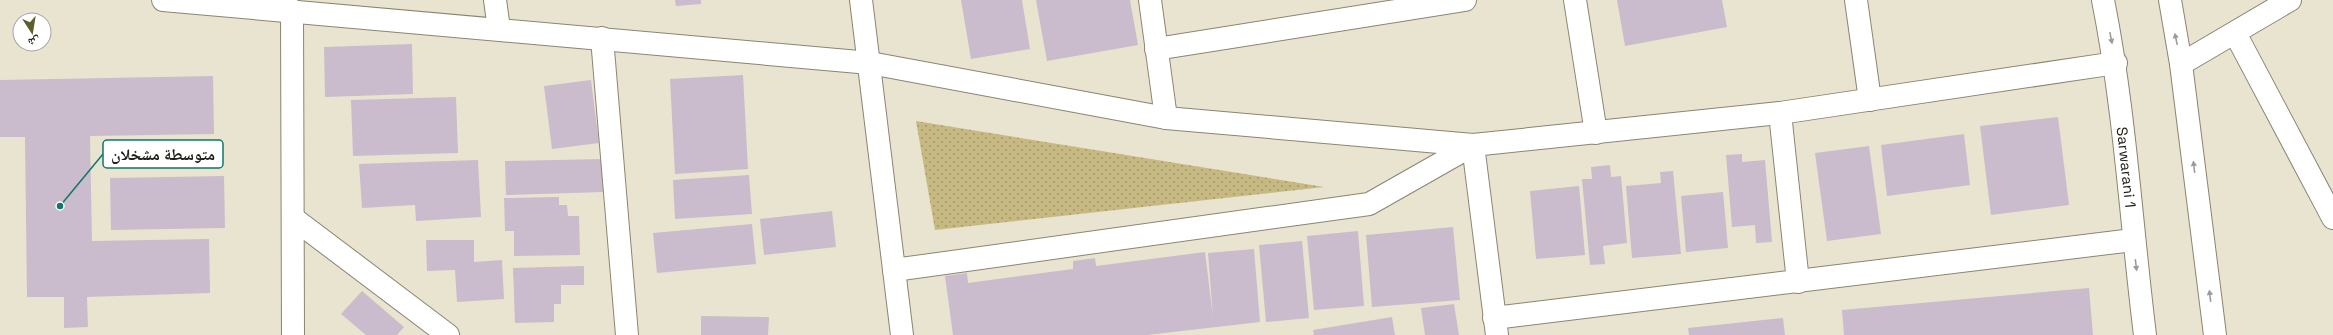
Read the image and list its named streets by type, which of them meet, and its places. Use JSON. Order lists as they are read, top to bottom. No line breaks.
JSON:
{"streets":{"street":["Sarwarani 1"]},"places":["متوسطة مشخلان"],"north":"bottom"}
